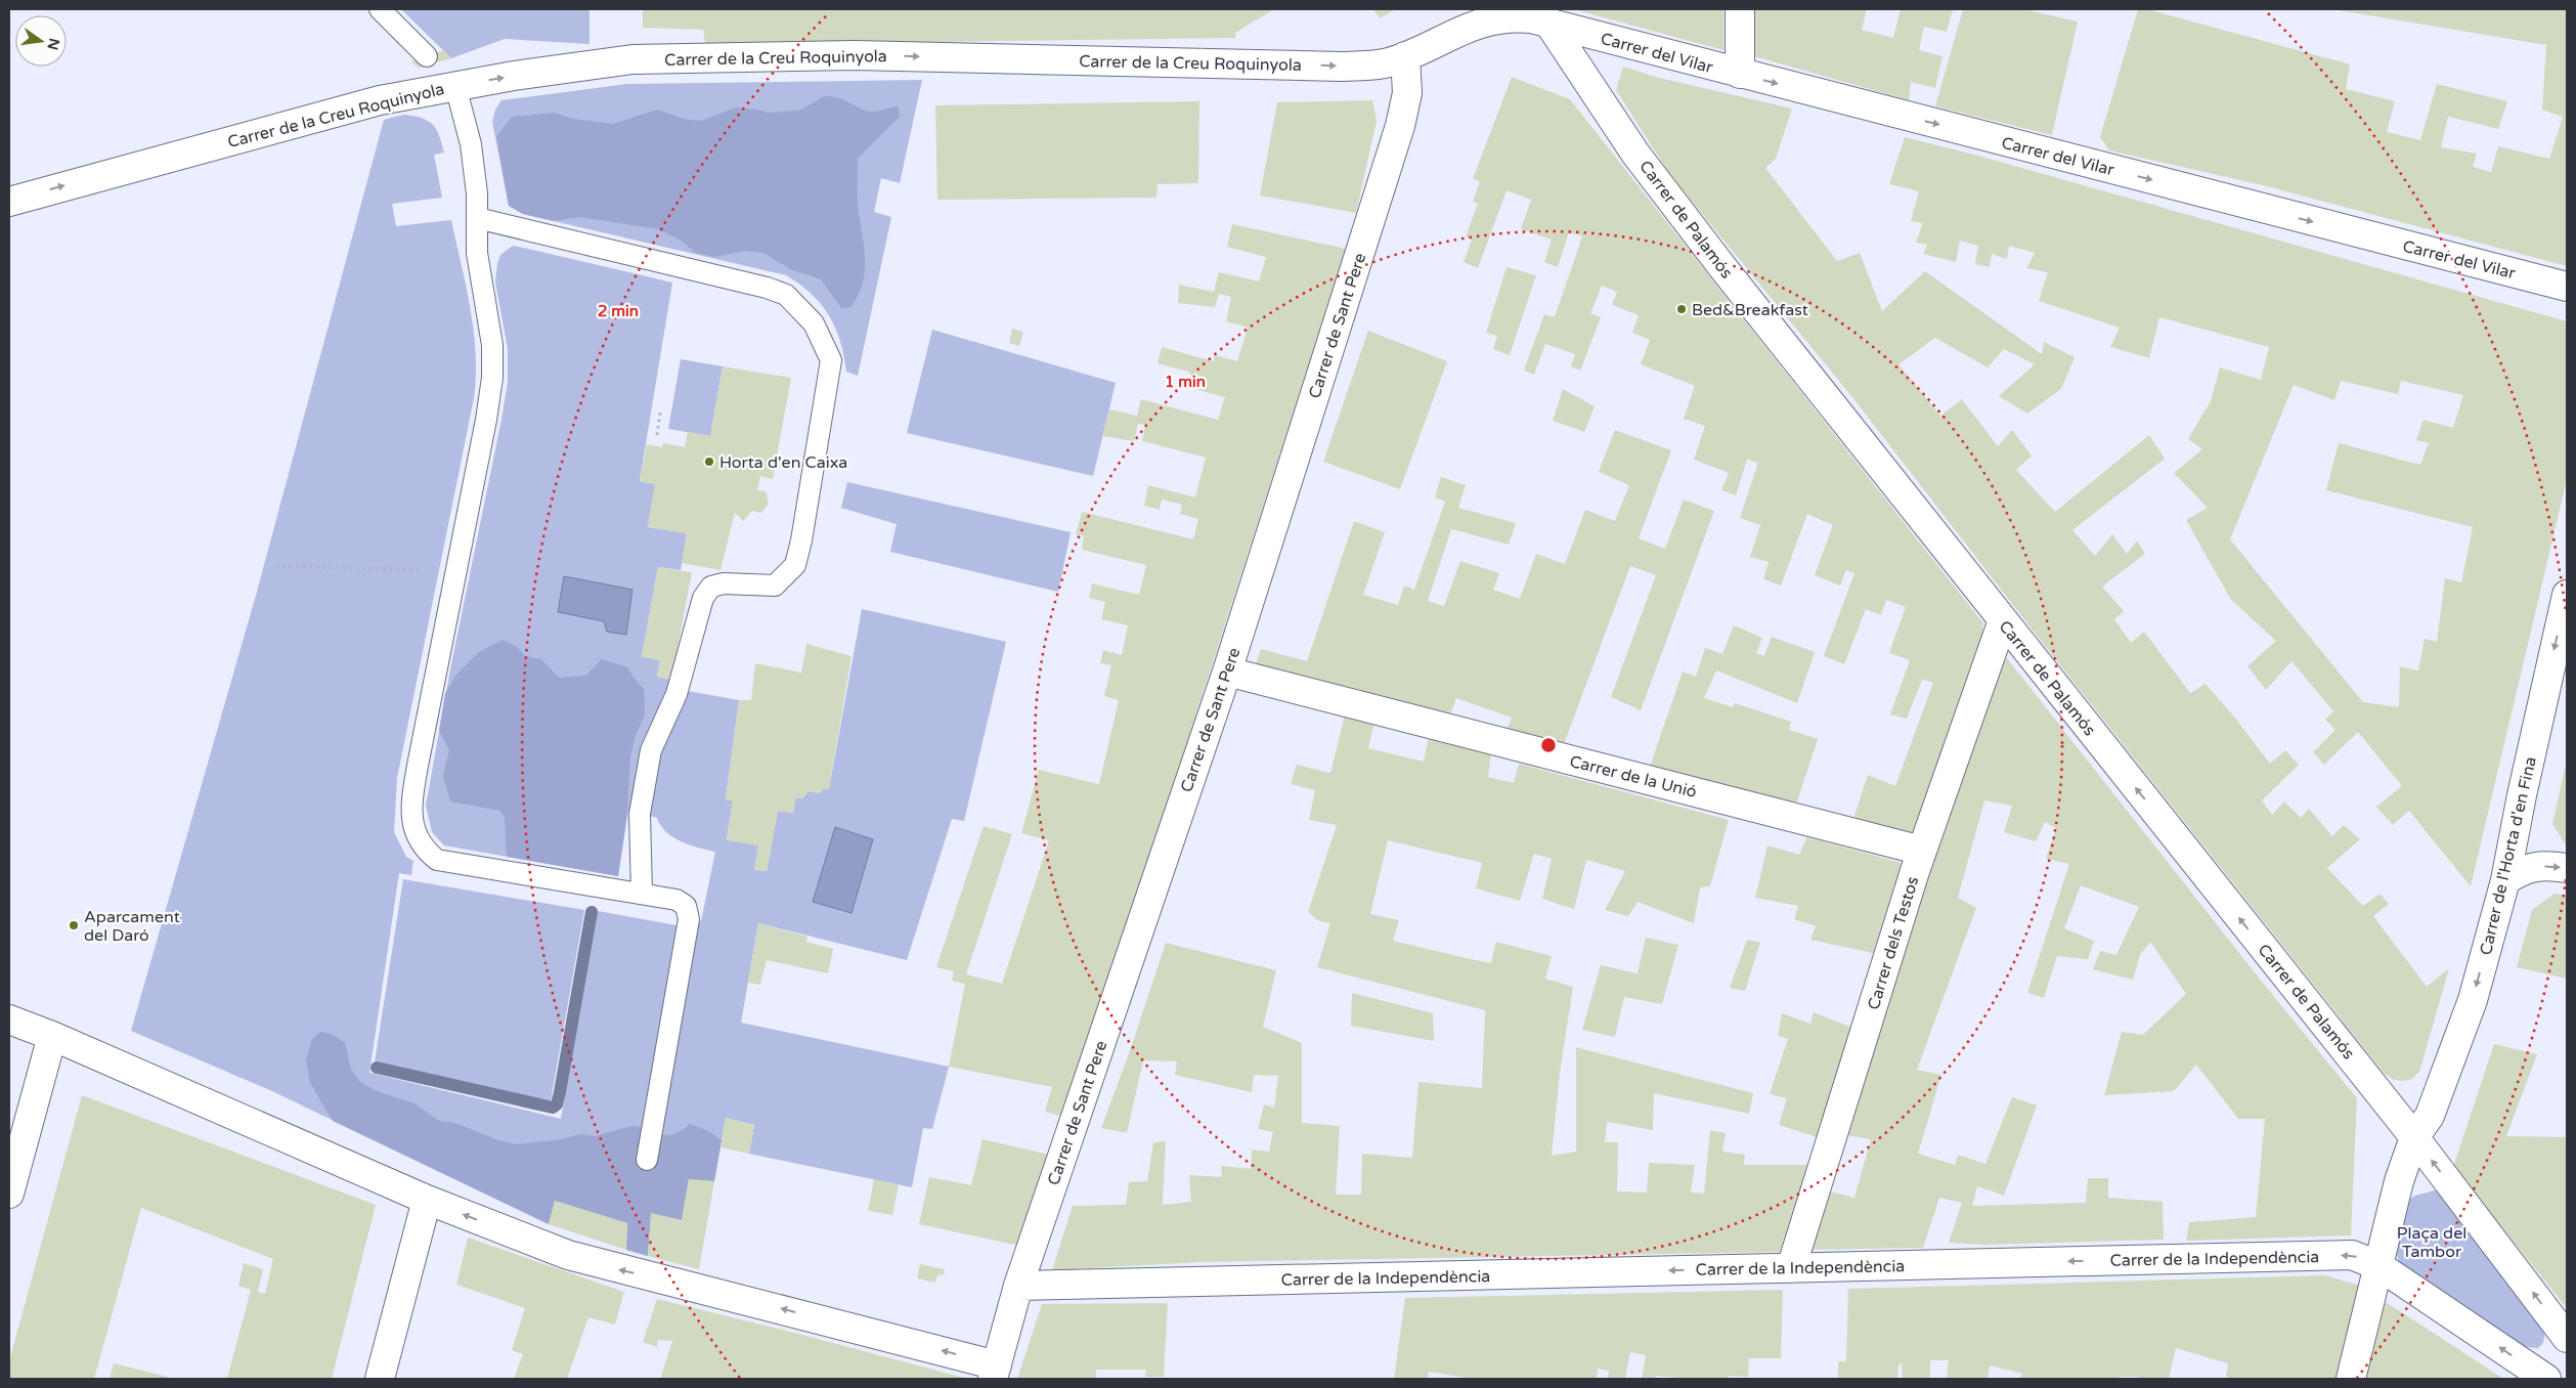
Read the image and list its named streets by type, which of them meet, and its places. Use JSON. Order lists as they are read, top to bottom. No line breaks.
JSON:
{"streets":{"street":["Carrer del Vilar","Carrer de la Creu Roquinyola","Carrer de Palamós","Carrer de Sant Pere","Carrer de la Unió","Carrer de l'Horta d'en Fina","Carrer dels Testos","Carrer de la Independència"]},"crossings":[["Carrer del Vilar","Carrer de la Creu Roquinyola"],["Carrer del Vilar","Carrer de Palamós"],["Carrer de la Creu Roquinyola","Carrer de Palamós"],["Carrer de la Creu Roquinyola","Carrer de Sant Pere"],["Carrer de Palamós","Carrer de l'Horta d'en Fina"],["Carrer de Palamós","Carrer dels Testos"],["Carrer de Sant Pere","Carrer de la Unió"],["Carrer de Sant Pere","Carrer de la Independència"],["Carrer de la Unió","Carrer dels Testos"],["Carrer de l'Horta d'en Fina","Carrer de la Independència"],["Carrer dels Testos","Carrer de la Independència"]],"one_way":["Carrer del Vilar","Carrer de la Creu Roquinyola","Carrer de Palamós","Carrer de l'Horta d'en Fina","Carrer de la Independència"],"parks":["Plaça del Tambor"],"places":["Bed&Breakfast","Horta d'en Caixa","Aparcament del Daró"],"north":"right","rings":["2 min","1 min"]}
